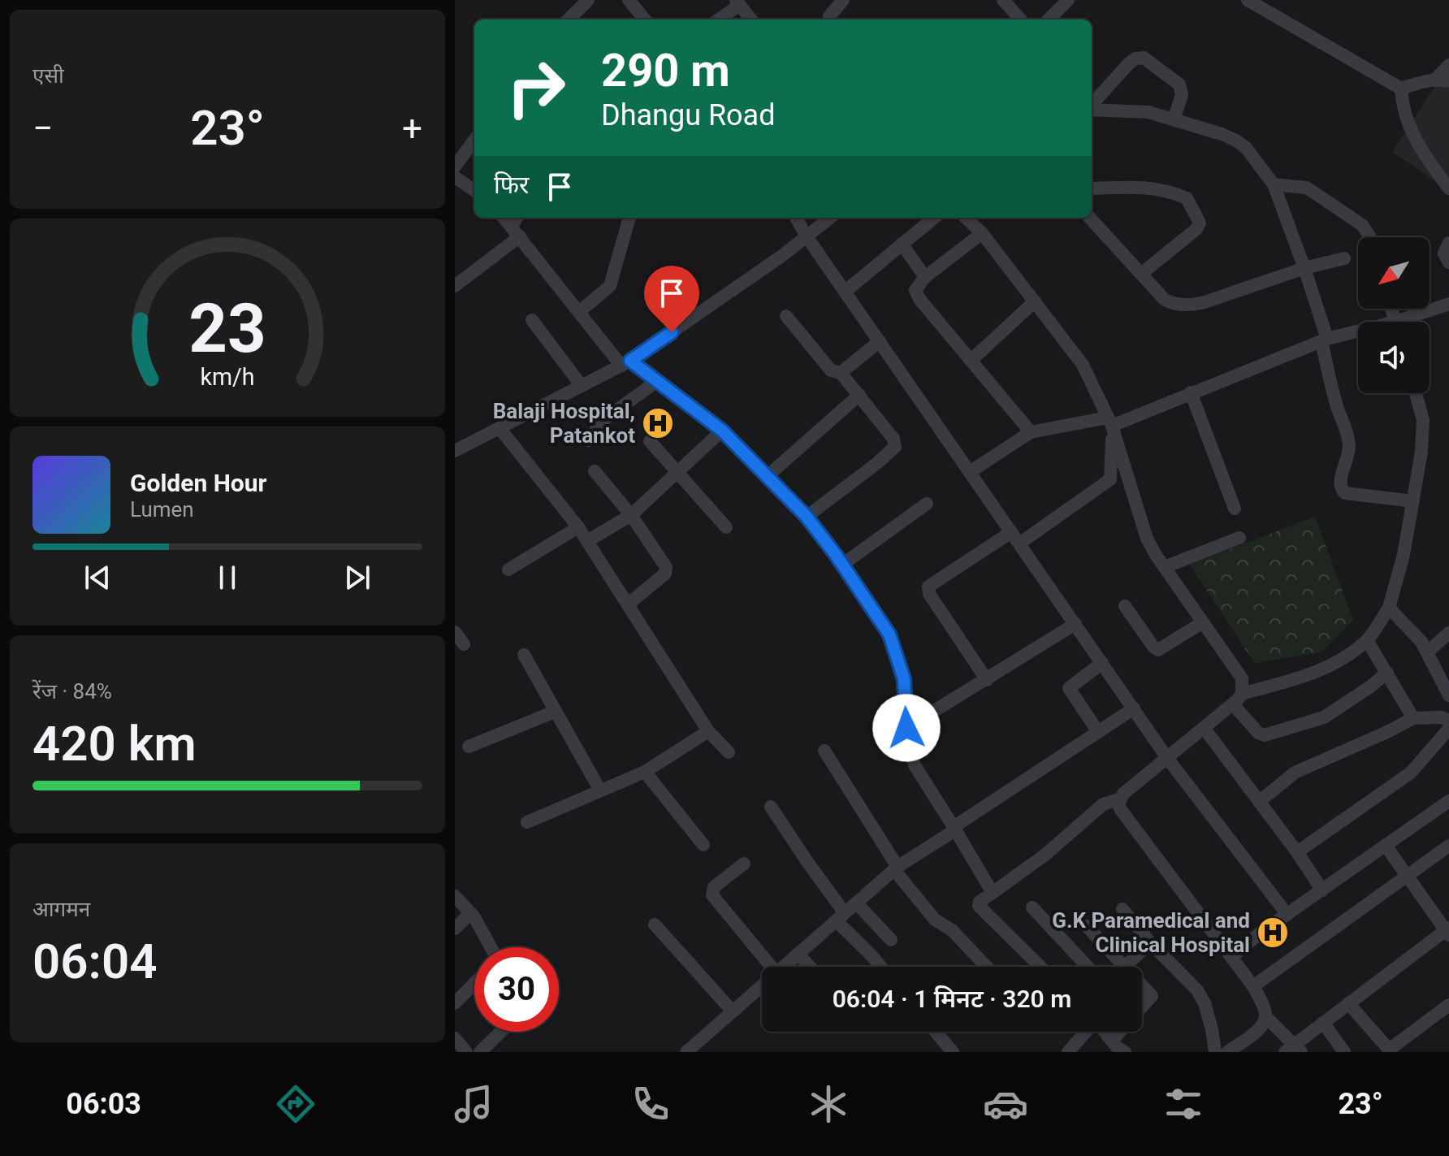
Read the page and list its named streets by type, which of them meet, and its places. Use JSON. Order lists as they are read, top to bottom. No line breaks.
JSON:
{"places":{"hospital":["Balaji Hospital, Patankot","G.K Paramedical and Clinical Hospital"]},"north":"bottom left","page":{"tile":["एसी",["रेंज · 84%","420 km"],["आगमन","06:04"]],"turn":["290 m","Dhangu Road"],"heat":["−","23°","+"],"then":"फिर","song":["Golden Hour","Lumen"],"limit":"30","trip":"06:04 · 1 मिनट · 320 m","tabs":["06:03","23°"],"gauge":["23","km/h"]}}
